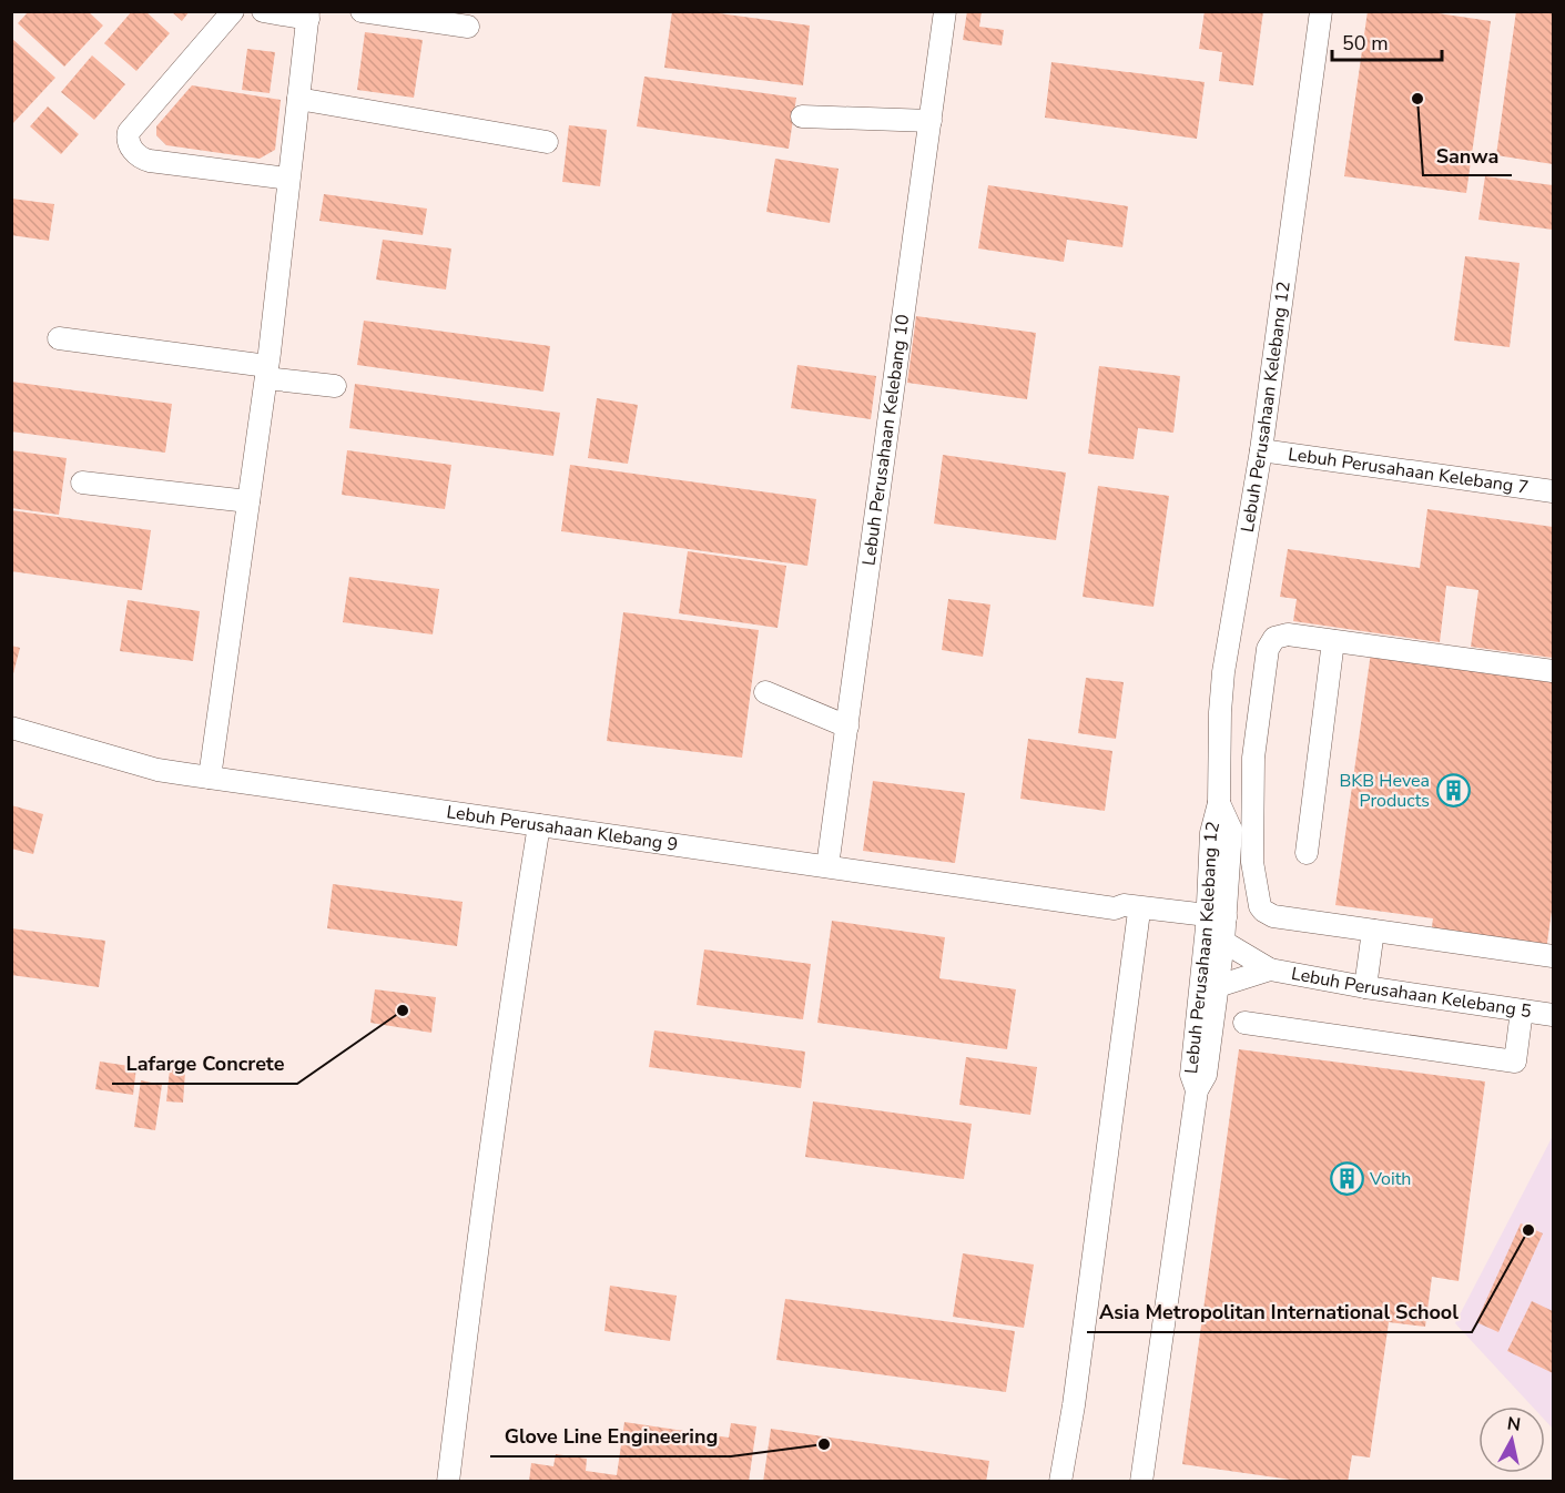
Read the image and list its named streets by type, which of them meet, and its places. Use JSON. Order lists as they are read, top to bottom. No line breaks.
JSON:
{"streets":{"street":["Lebuh Perusahaan Kelebang 12","Lebuh Perusahaan Kelebang 10","Lebuh Perusahaan Kelebang 7","Lebuh Perusahaan Klebang 9","Lebuh Perusahaan Kelebang 5"]},"crossings":[["Lebuh Perusahaan Kelebang 12","Lebuh Perusahaan Kelebang 7"],["Lebuh Perusahaan Kelebang 12","Lebuh Perusahaan Klebang 9"],["Lebuh Perusahaan Kelebang 12","Lebuh Perusahaan Kelebang 5"],["Lebuh Perusahaan Kelebang 10","Lebuh Perusahaan Klebang 9"],["Lebuh Perusahaan Klebang 9","Lebuh Perusahaan Kelebang 5"]],"places":{"other":["Sanwa","Lafarge Concrete","Asia Metropolitan International School","Glove Line Engineering"],"building":["BKB Hevea Products","Voith"]},"scale_bar":"50 m","north":"top"}
